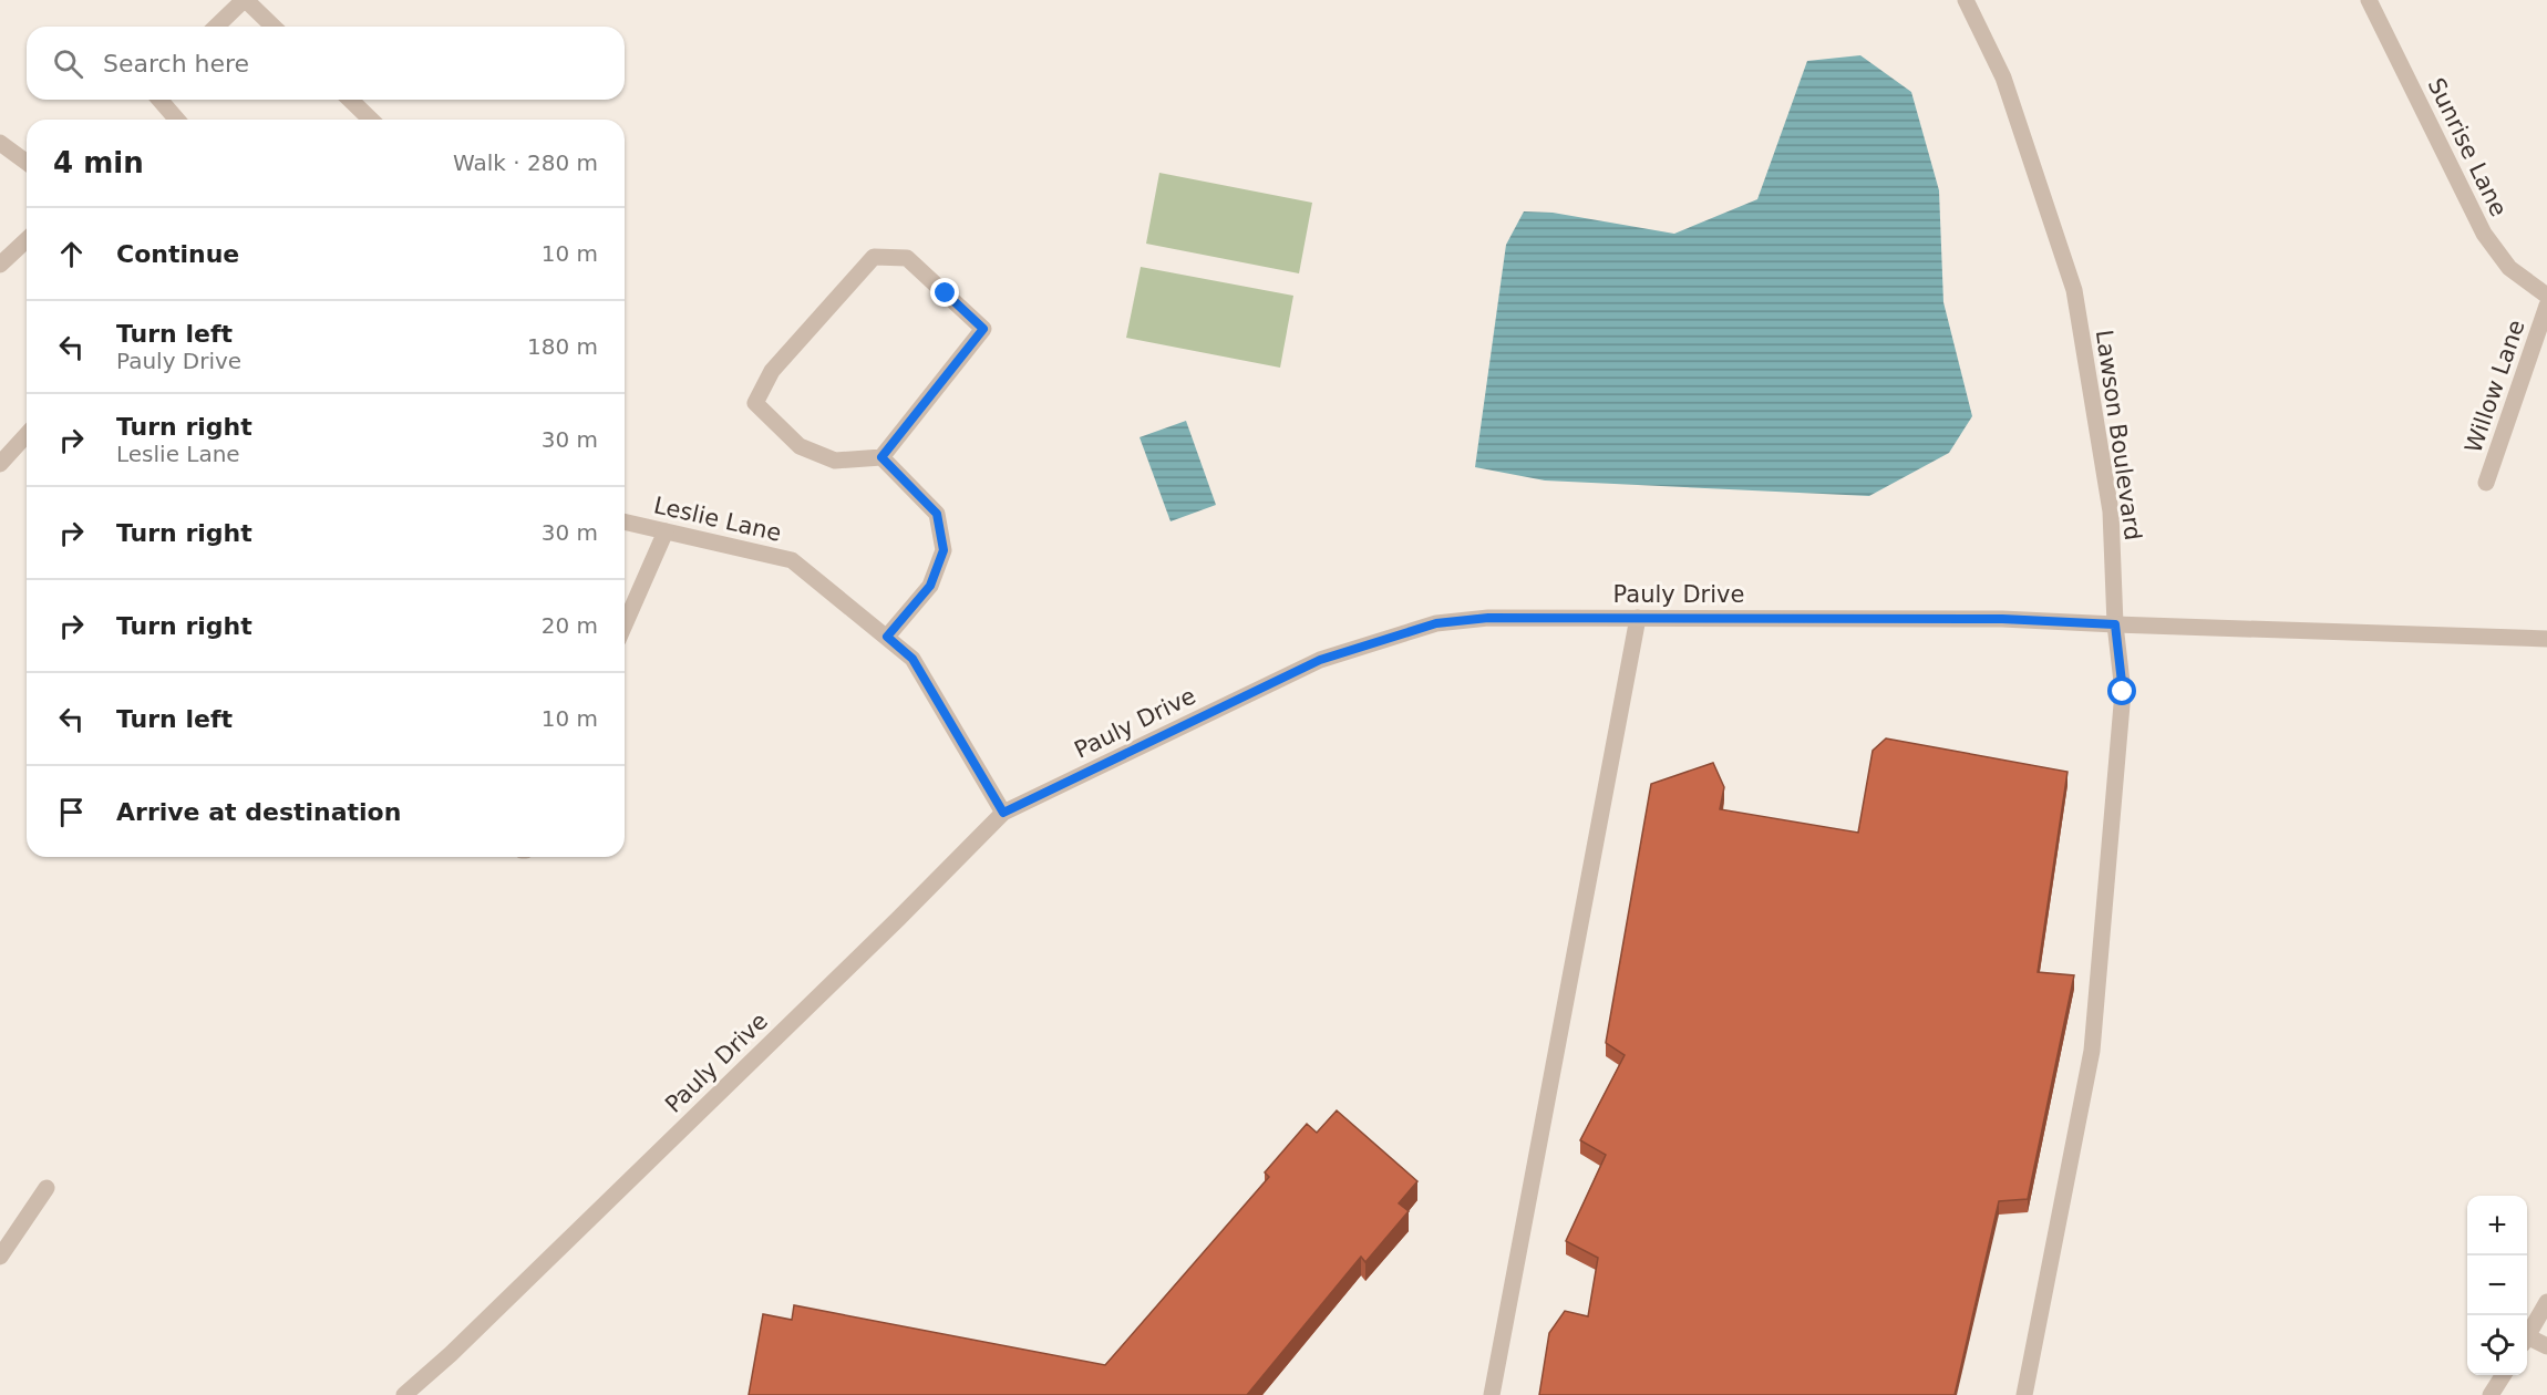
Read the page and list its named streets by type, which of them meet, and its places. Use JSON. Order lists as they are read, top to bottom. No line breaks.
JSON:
{"streets":{"street":["Sunrise Lane","Willow Lane","Lawson Boulevard","Leslie Lane","Pauly Drive"]},"crossings":[["Lawson Boulevard","Pauly Drive"],["Leslie Lane","Pauly Drive"]],"page":{"search":"Search here","heading":["4 min","Walk · 280 m"],"list":[["Continue","10 m"],["Turn left","Pauly Drive","180 m"],["Turn right","Leslie Lane","30 m"],["Turn right","30 m"],["Turn right","20 m"],["Turn left","10 m"],"Arrive at destination"],"map_buttons":["+","−"]}}
